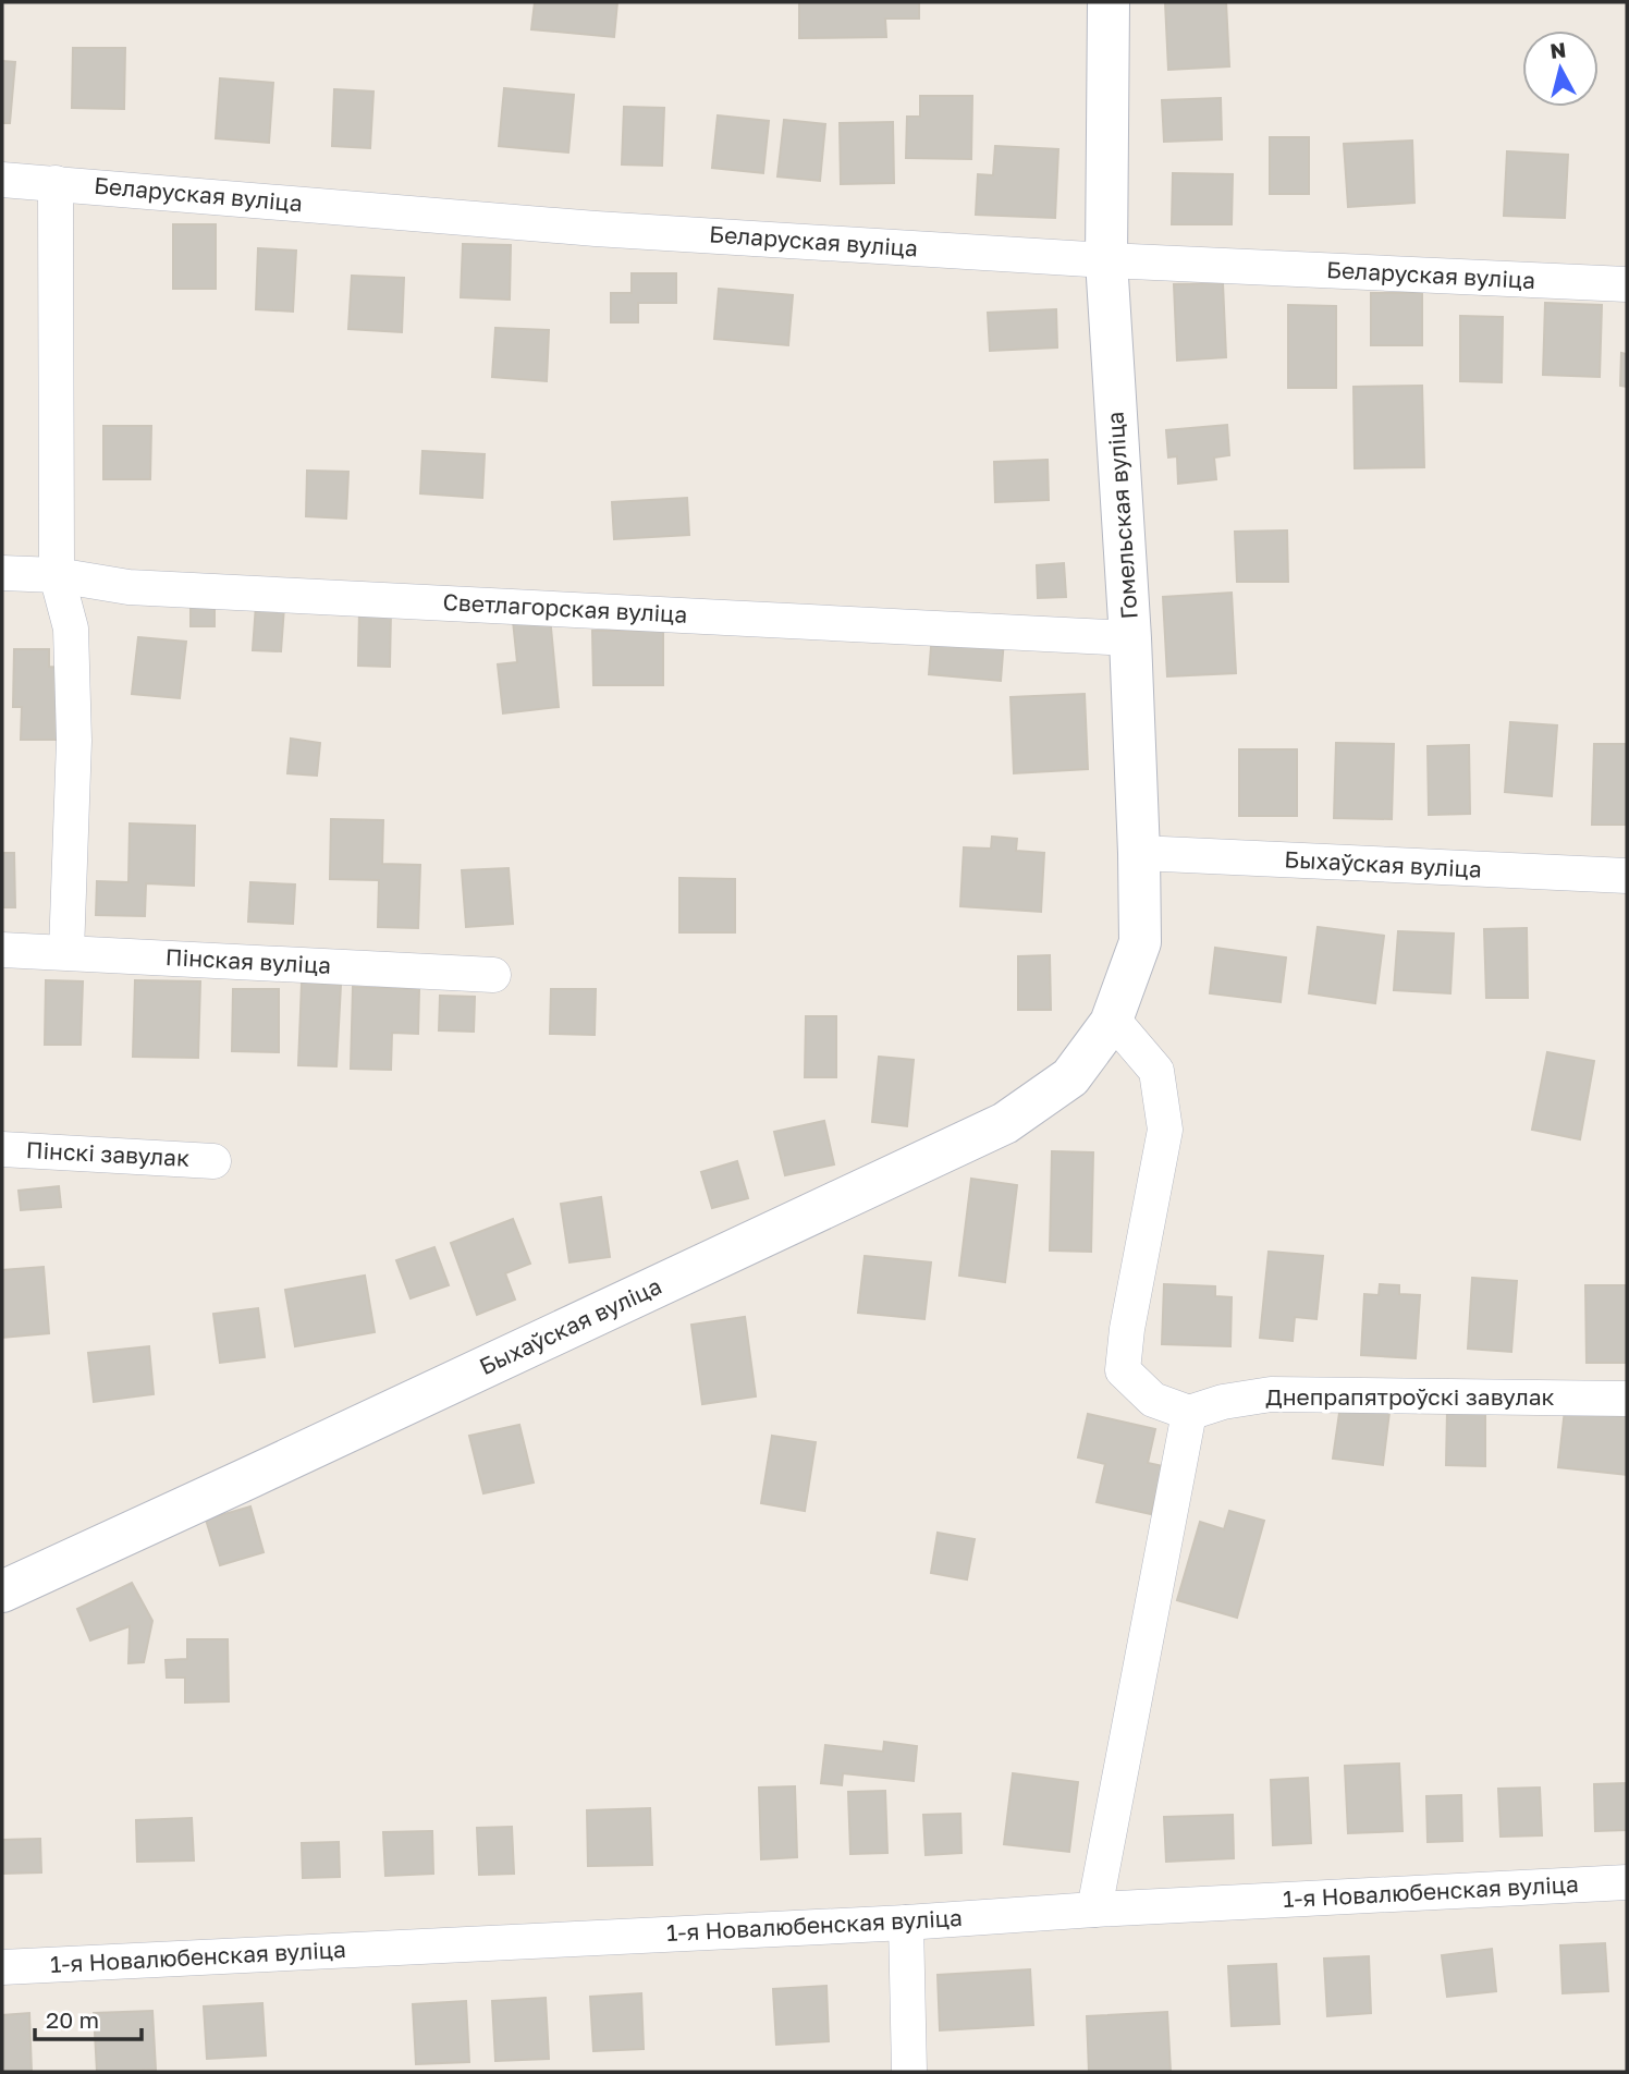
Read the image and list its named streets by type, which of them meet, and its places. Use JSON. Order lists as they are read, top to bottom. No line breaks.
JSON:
{"streets":{"main road":["Гомельская вуліца","Быхаўская вуліца"],"street":["Беларуская вуліца","Светлагорская вуліца","Пінская вуліца","Пінскі завулак","Днепрапятроўскі завулак","1-я Новалюбенская вуліца"]},"crossings":[["Беларуская вуліца","Гомельская вуліца"],["Гомельская вуліца","Светлагорская вуліца"],["Гомельская вуліца","Быхаўская вуліца"]],"scale_bar":"20 m","north":"top"}
